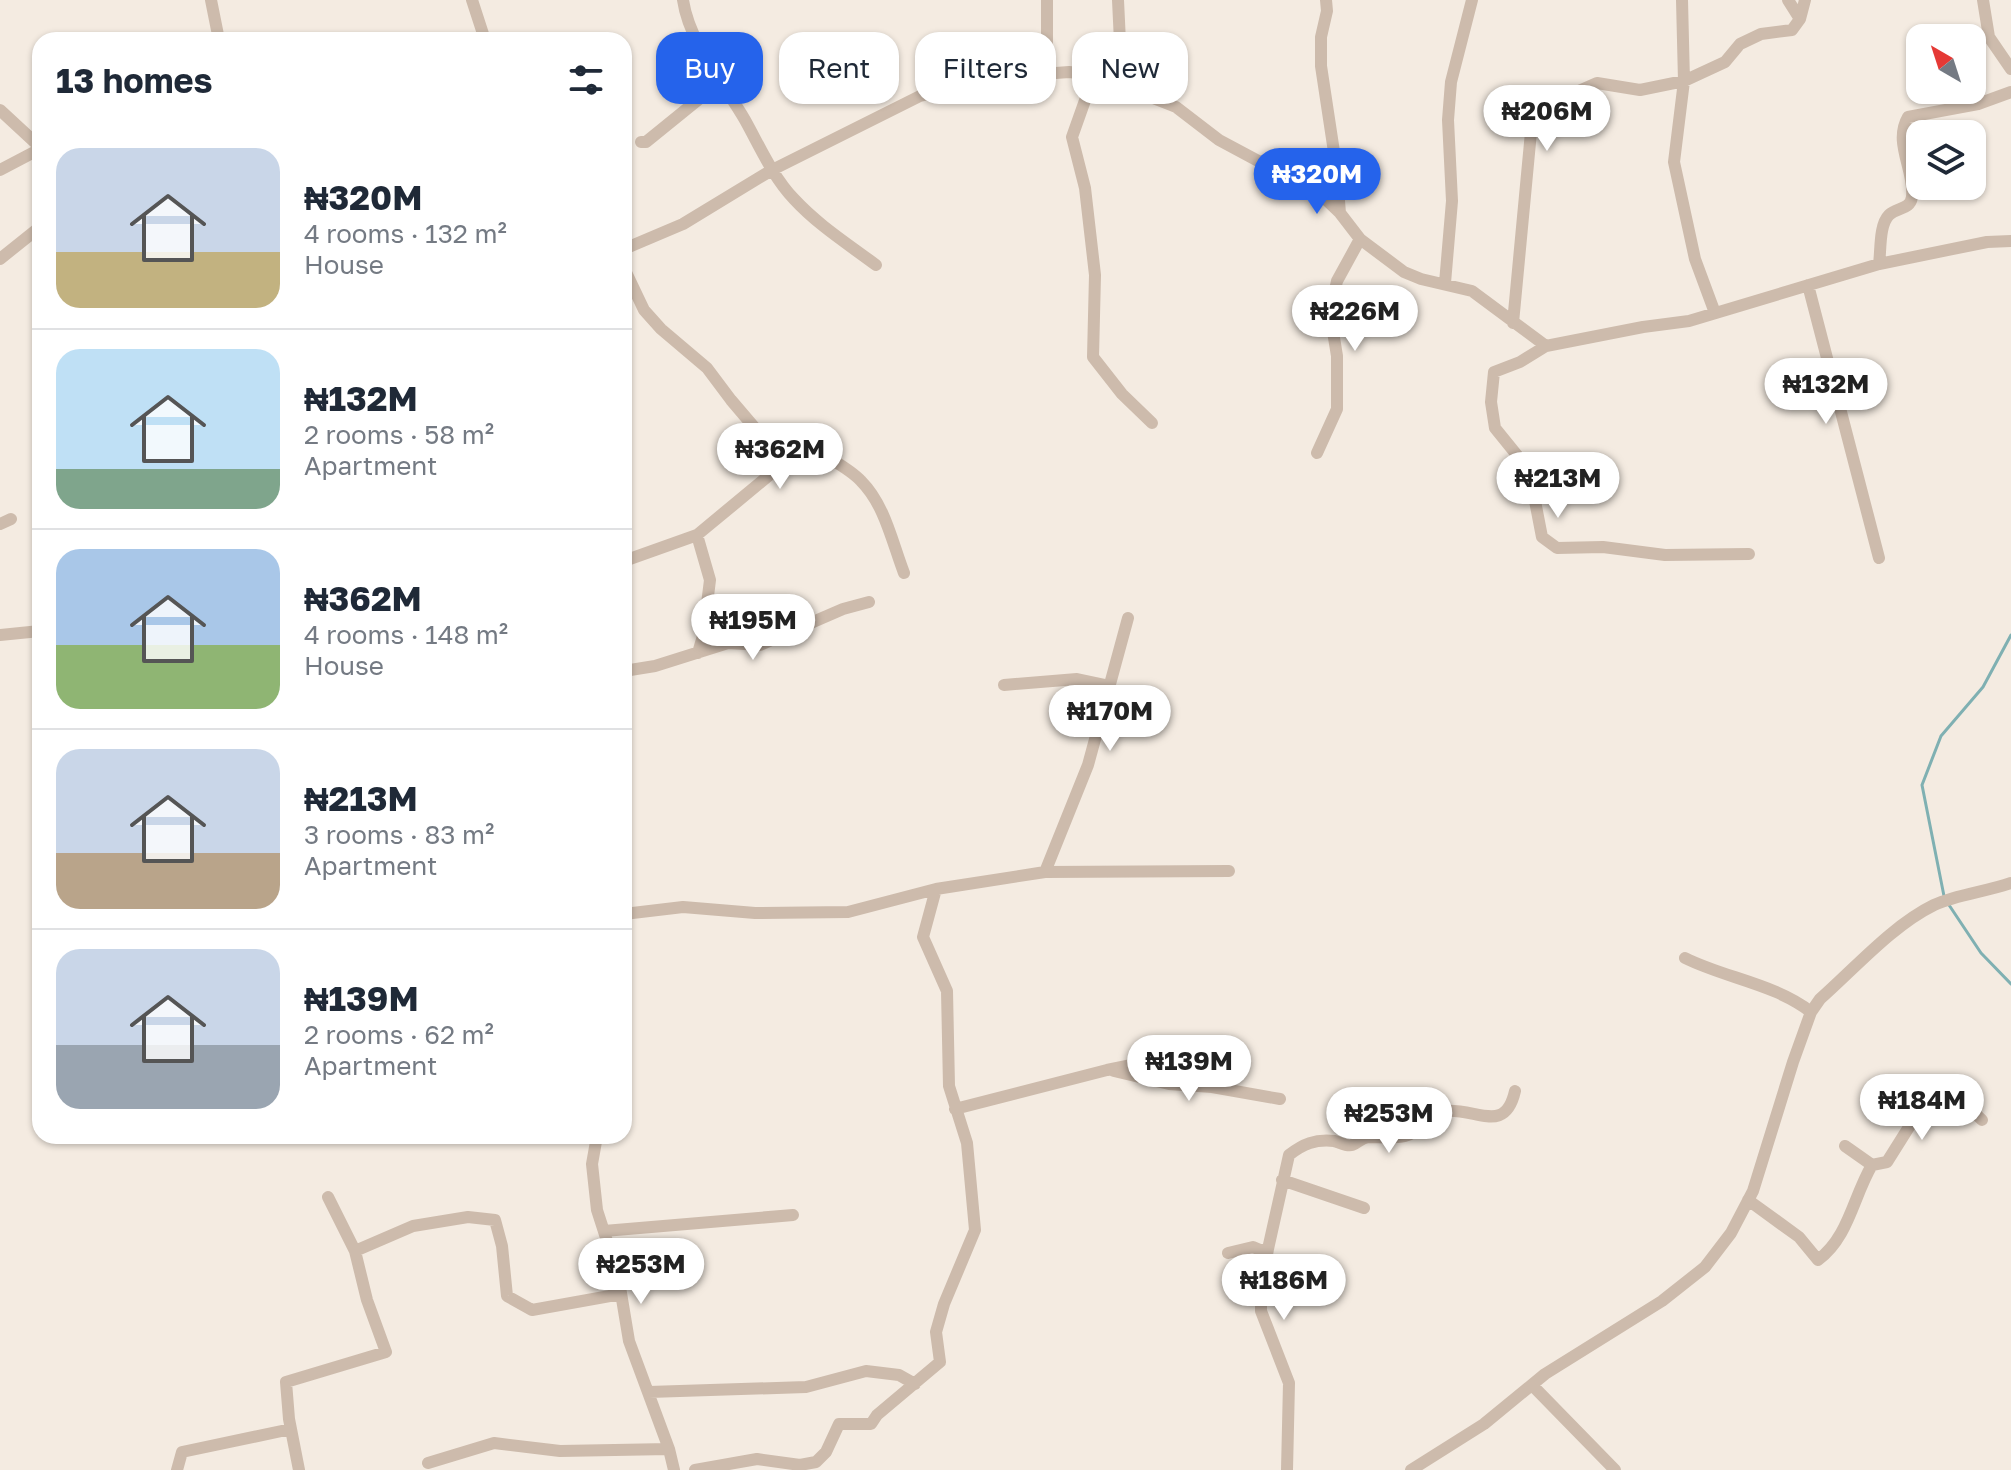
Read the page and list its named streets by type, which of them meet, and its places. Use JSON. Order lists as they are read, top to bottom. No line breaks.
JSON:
{"north":"top left","page":{"chip":["Buy","Rent","Filters","New"],"heading":"13 homes","price":["₦206M","₦320M","₦226M","₦132M","₦362M","₦213M","₦195M","₦170M","₦139M","₦184M","₦253M","₦253M","₦186M"],"list":[{"name":"₦320M","note":"4 rooms · 132 m² · House"},{"name":"₦132M","note":"2 rooms · 58 m² · Apartment"},{"name":"₦362M","note":"4 rooms · 148 m² · House"},{"name":"₦213M","note":"3 rooms · 83 m² · Apartment"},{"name":"₦139M","note":"2 rooms · 62 m² · Apartment"}]}}
